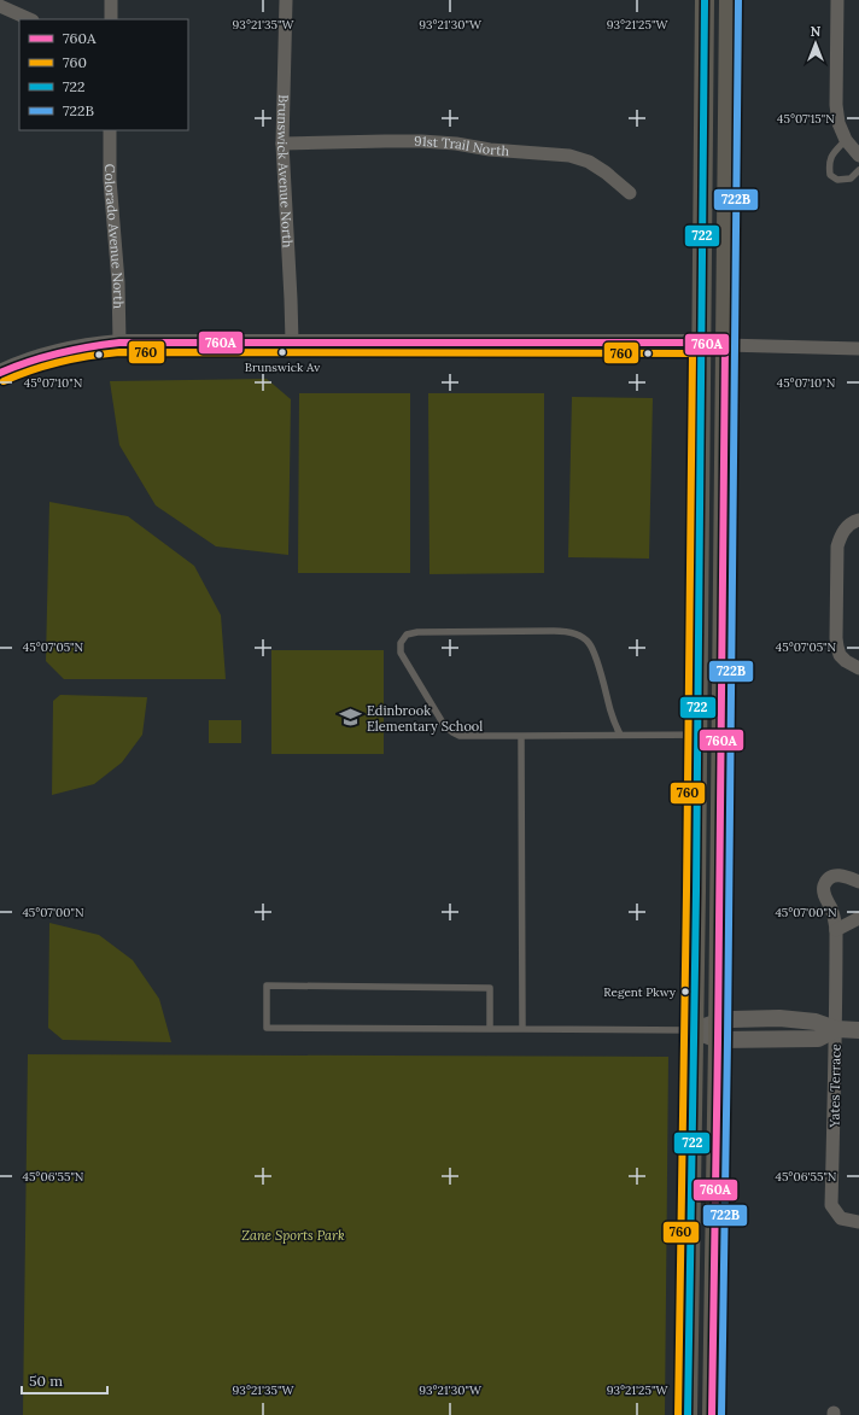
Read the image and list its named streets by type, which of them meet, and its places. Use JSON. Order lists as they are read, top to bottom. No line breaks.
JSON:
{"streets":{"street":["91st Trail North","Brunswick Avenue North","Colorado Avenue North","Yates Terrace"]},"crossings":[["91st Trail North","Brunswick Avenue North"]],"parks":["Zane Sports Park"],"places":{"other":["Brunswick Av","Regent Pkwy"],"school or university":["Edinbrook Elementary School"]},"lines":["transit line 722","transit line 722B","transit line 760A","transit line 760"],"legend":["760A","760","722","722B"],"scale_bar":"50 m","north":"top","coordinates":["93°21'35\"W","93°21'30\"W","93°21'25\"W","45°07'15\"N","45°07'10\"N","45°07'05\"N","45°07'00\"N","45°06'55\"N"]}
